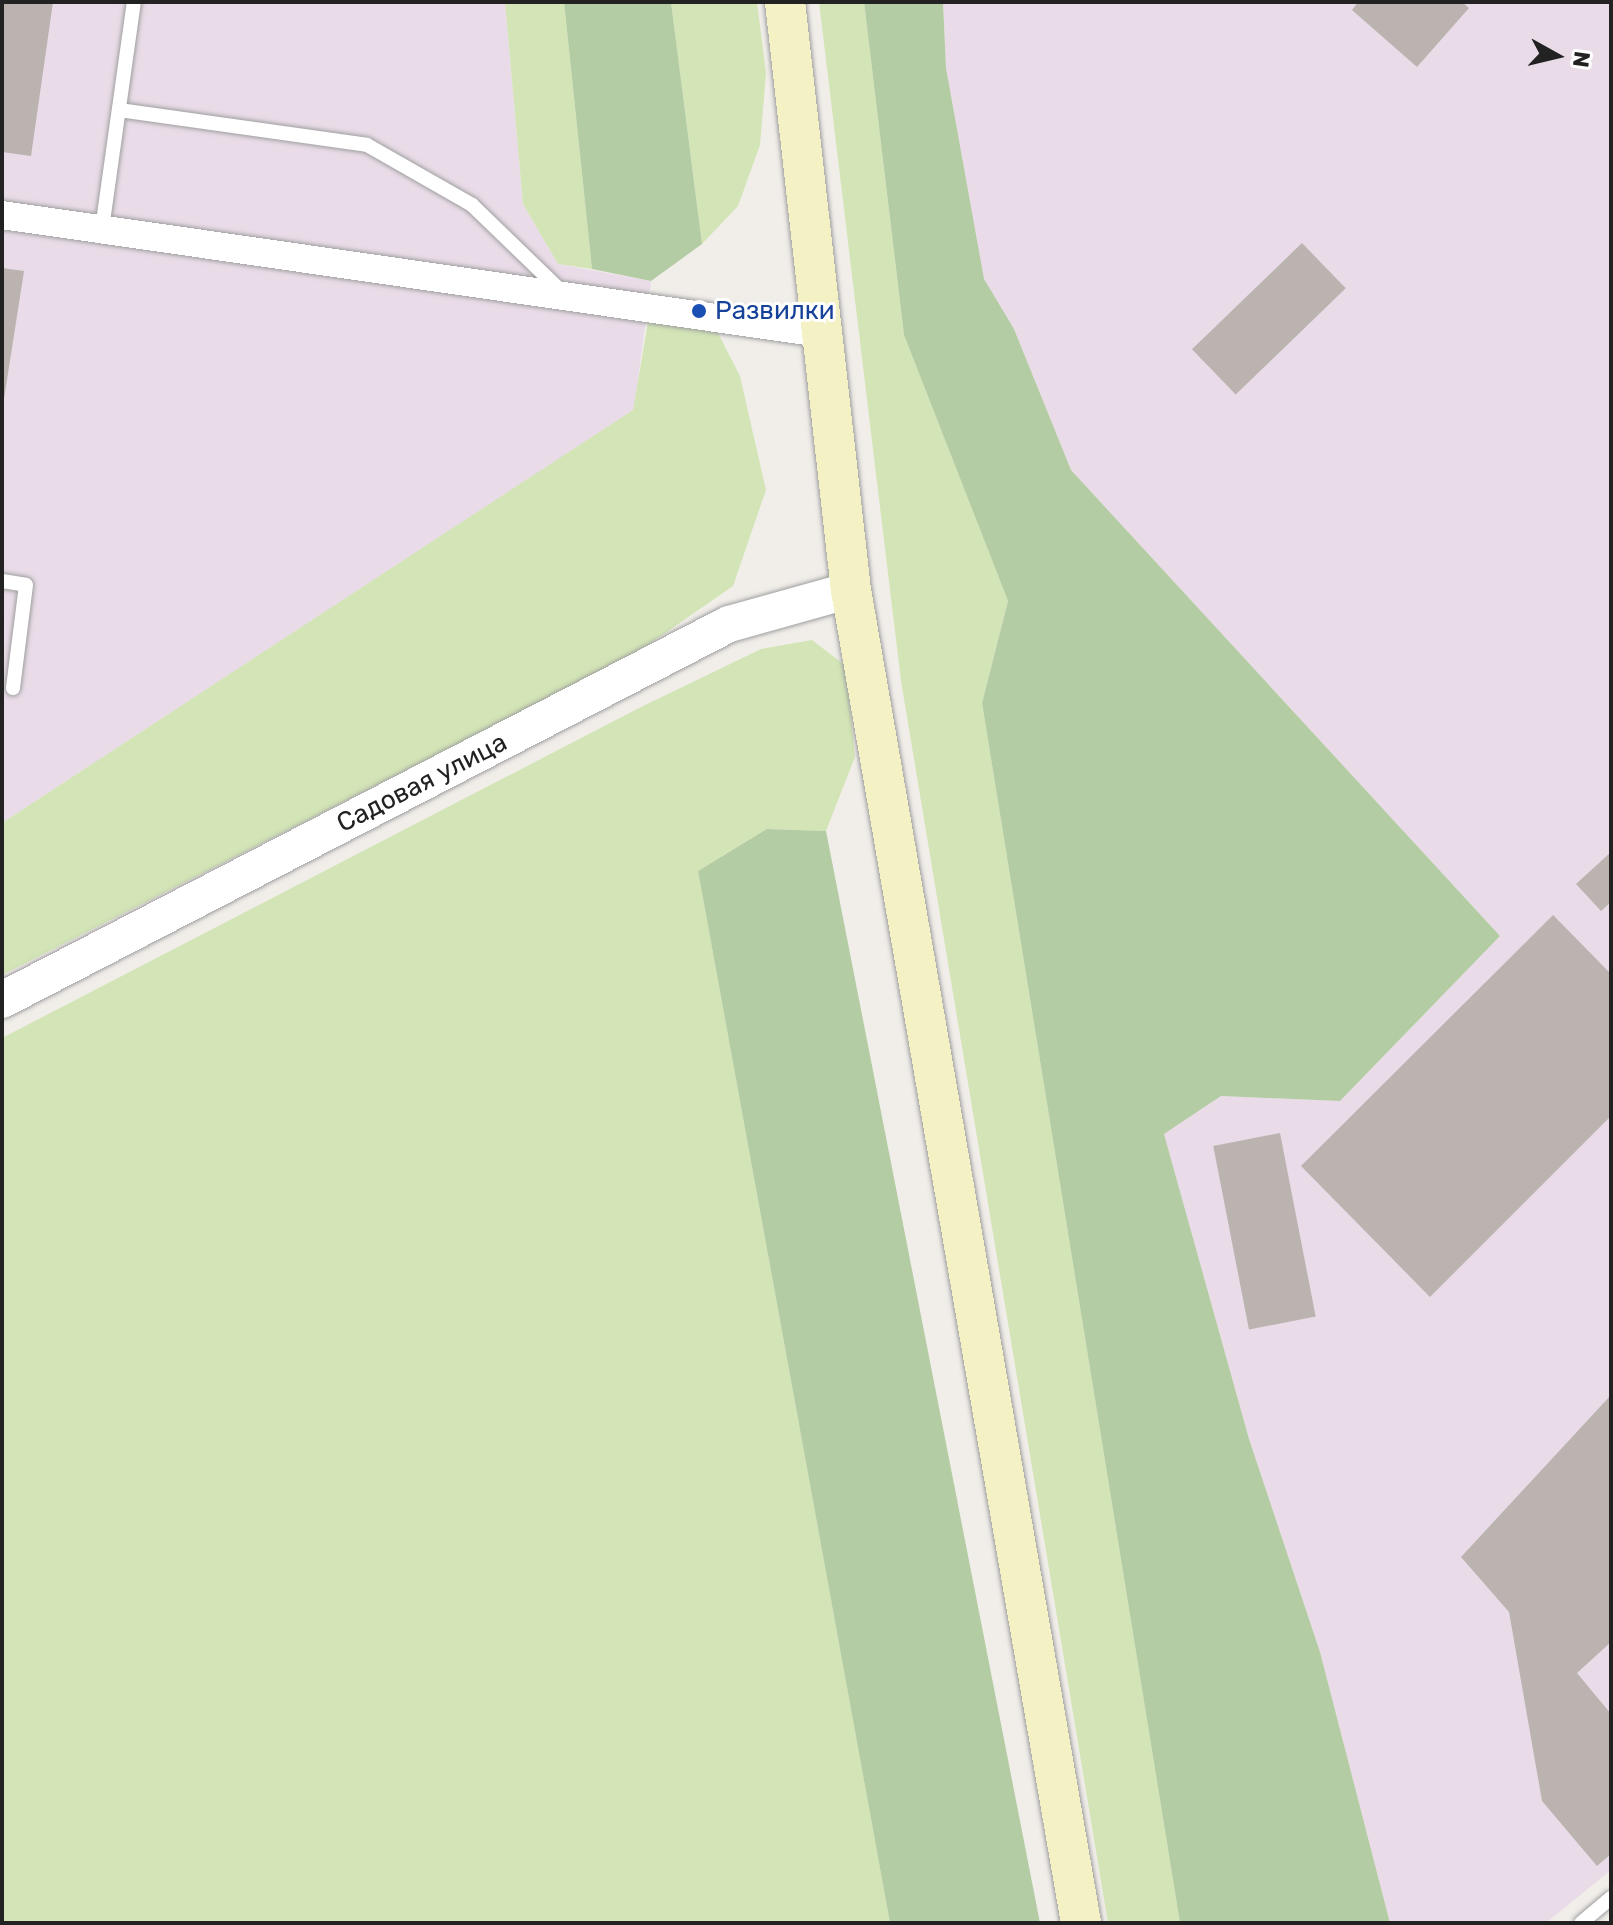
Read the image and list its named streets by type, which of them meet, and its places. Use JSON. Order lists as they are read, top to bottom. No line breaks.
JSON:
{"streets":{"street":["Садовая улица"]},"places":["Развилки"],"north":"right"}
